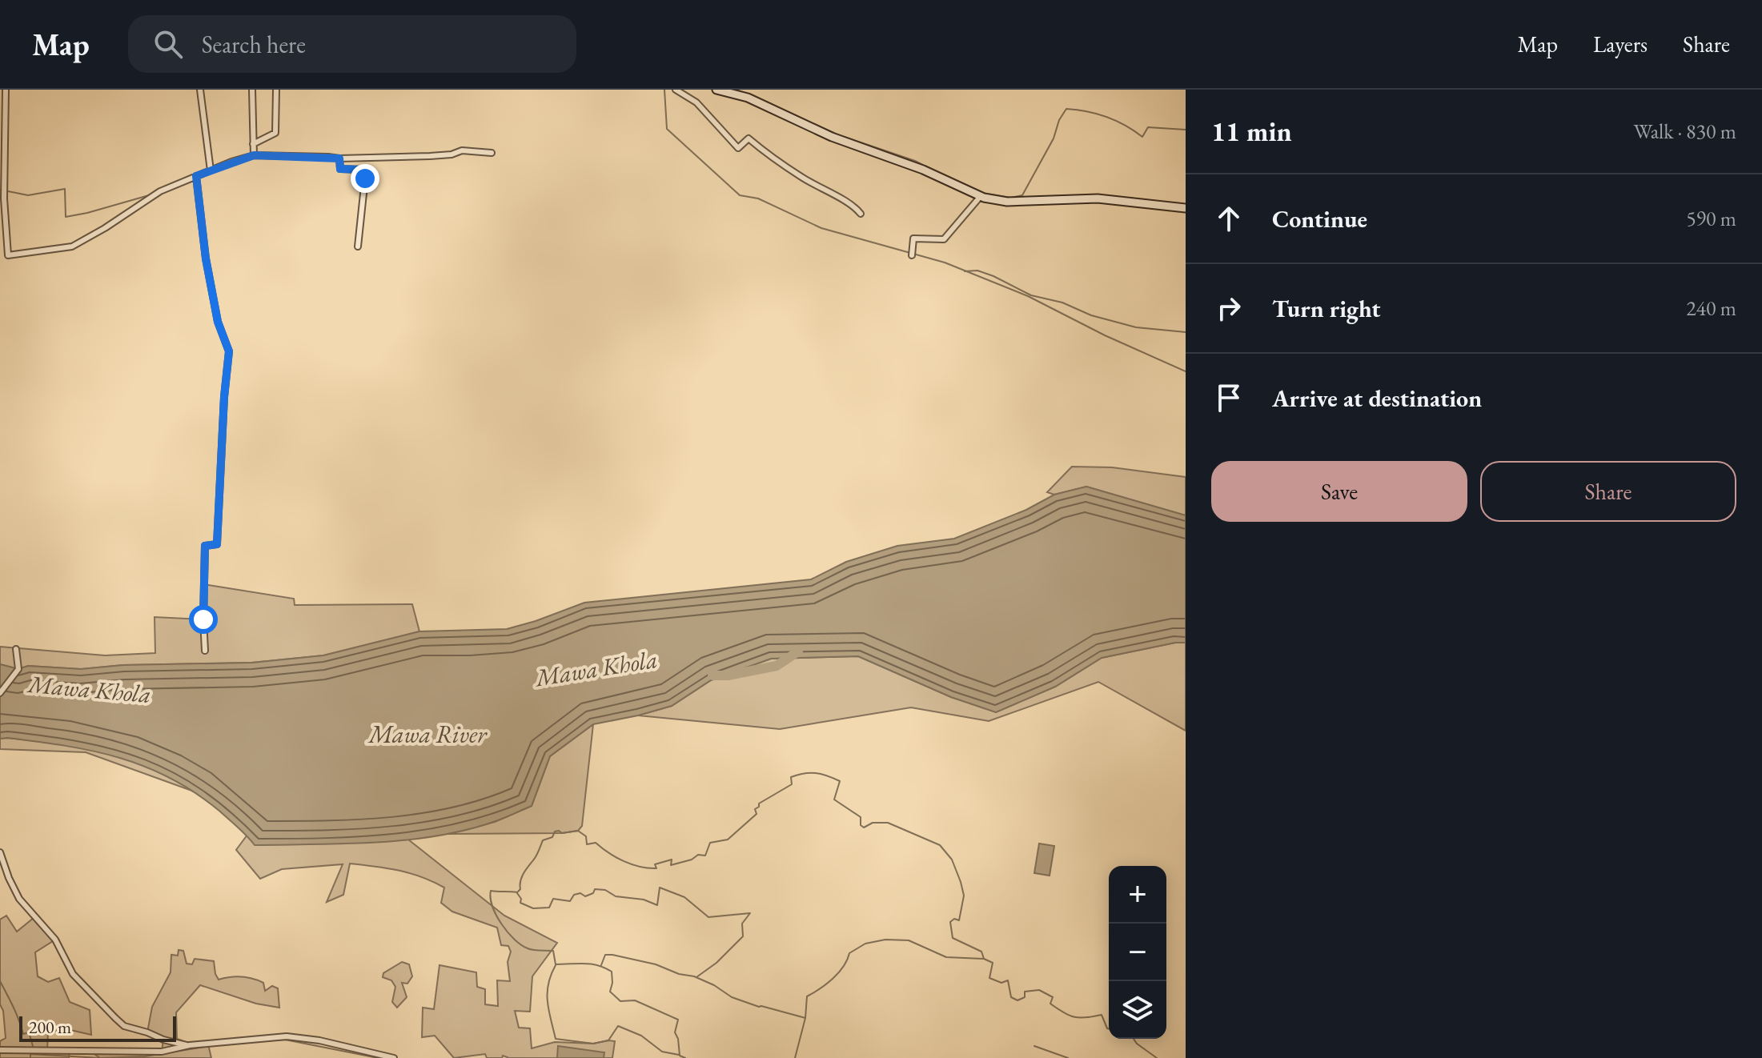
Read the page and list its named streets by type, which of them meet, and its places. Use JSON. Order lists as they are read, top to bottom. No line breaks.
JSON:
{"water":["Mawa Khola","Mawa River"],"scale_bar":"200 m","page":{"header":"Map","search":"Search here","nav":["Map","Layers","Share"],"heading":["11 min","Walk · 830 m"],"list":[["Continue","590 m"],["Turn right","240 m"],"Arrive at destination"],"buttons":["Save","Share"],"map_buttons":["+","−"],"scale":"200 m"}}
